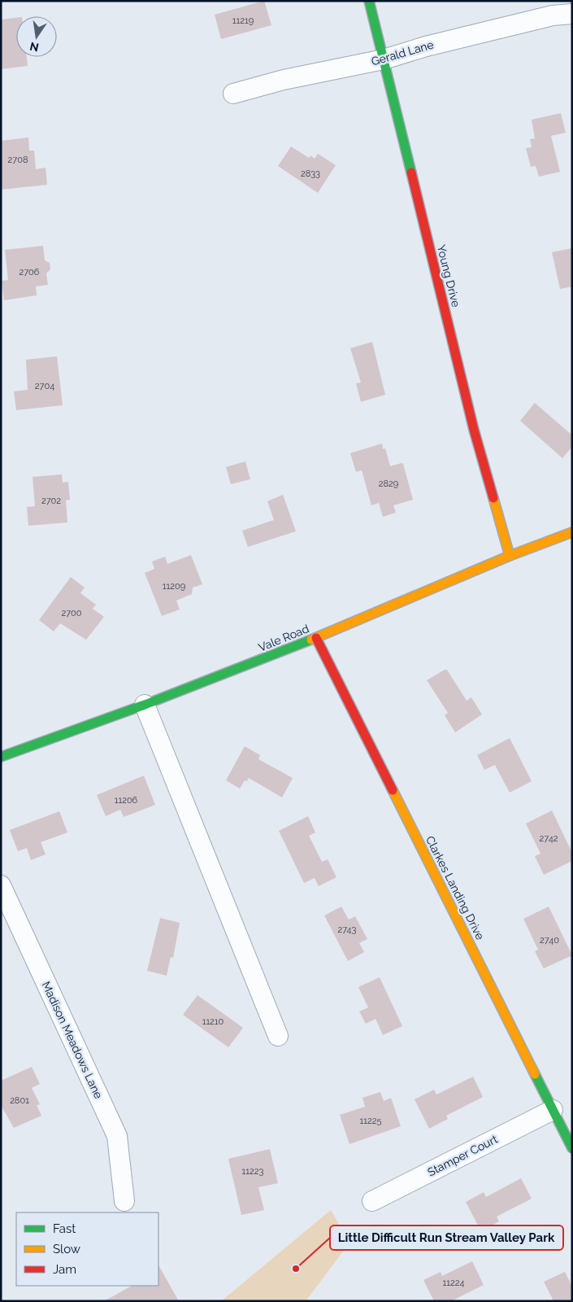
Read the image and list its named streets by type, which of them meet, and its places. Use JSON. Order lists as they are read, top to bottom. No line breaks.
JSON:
{"streets":{"street":["Gerald Lane","Young Drive","Vale Road","Clarkes Landing Drive","Madison Meadows Lane","Stamper Court"]},"crossings":[["Gerald Lane","Young Drive"],["Young Drive","Vale Road"],["Vale Road","Clarkes Landing Drive"],["Clarkes Landing Drive","Stamper Court"]],"places":["Little Difficult Run Stream Valley Park"],"house_numbers":["11219","2708","2833","2706","2704","2829","2702","11209","2700","11206","2742","2743","2740","11210","2801","11225","11223","11224"],"legend":["Fast","Slow","Jam"],"north":"bottom"}
